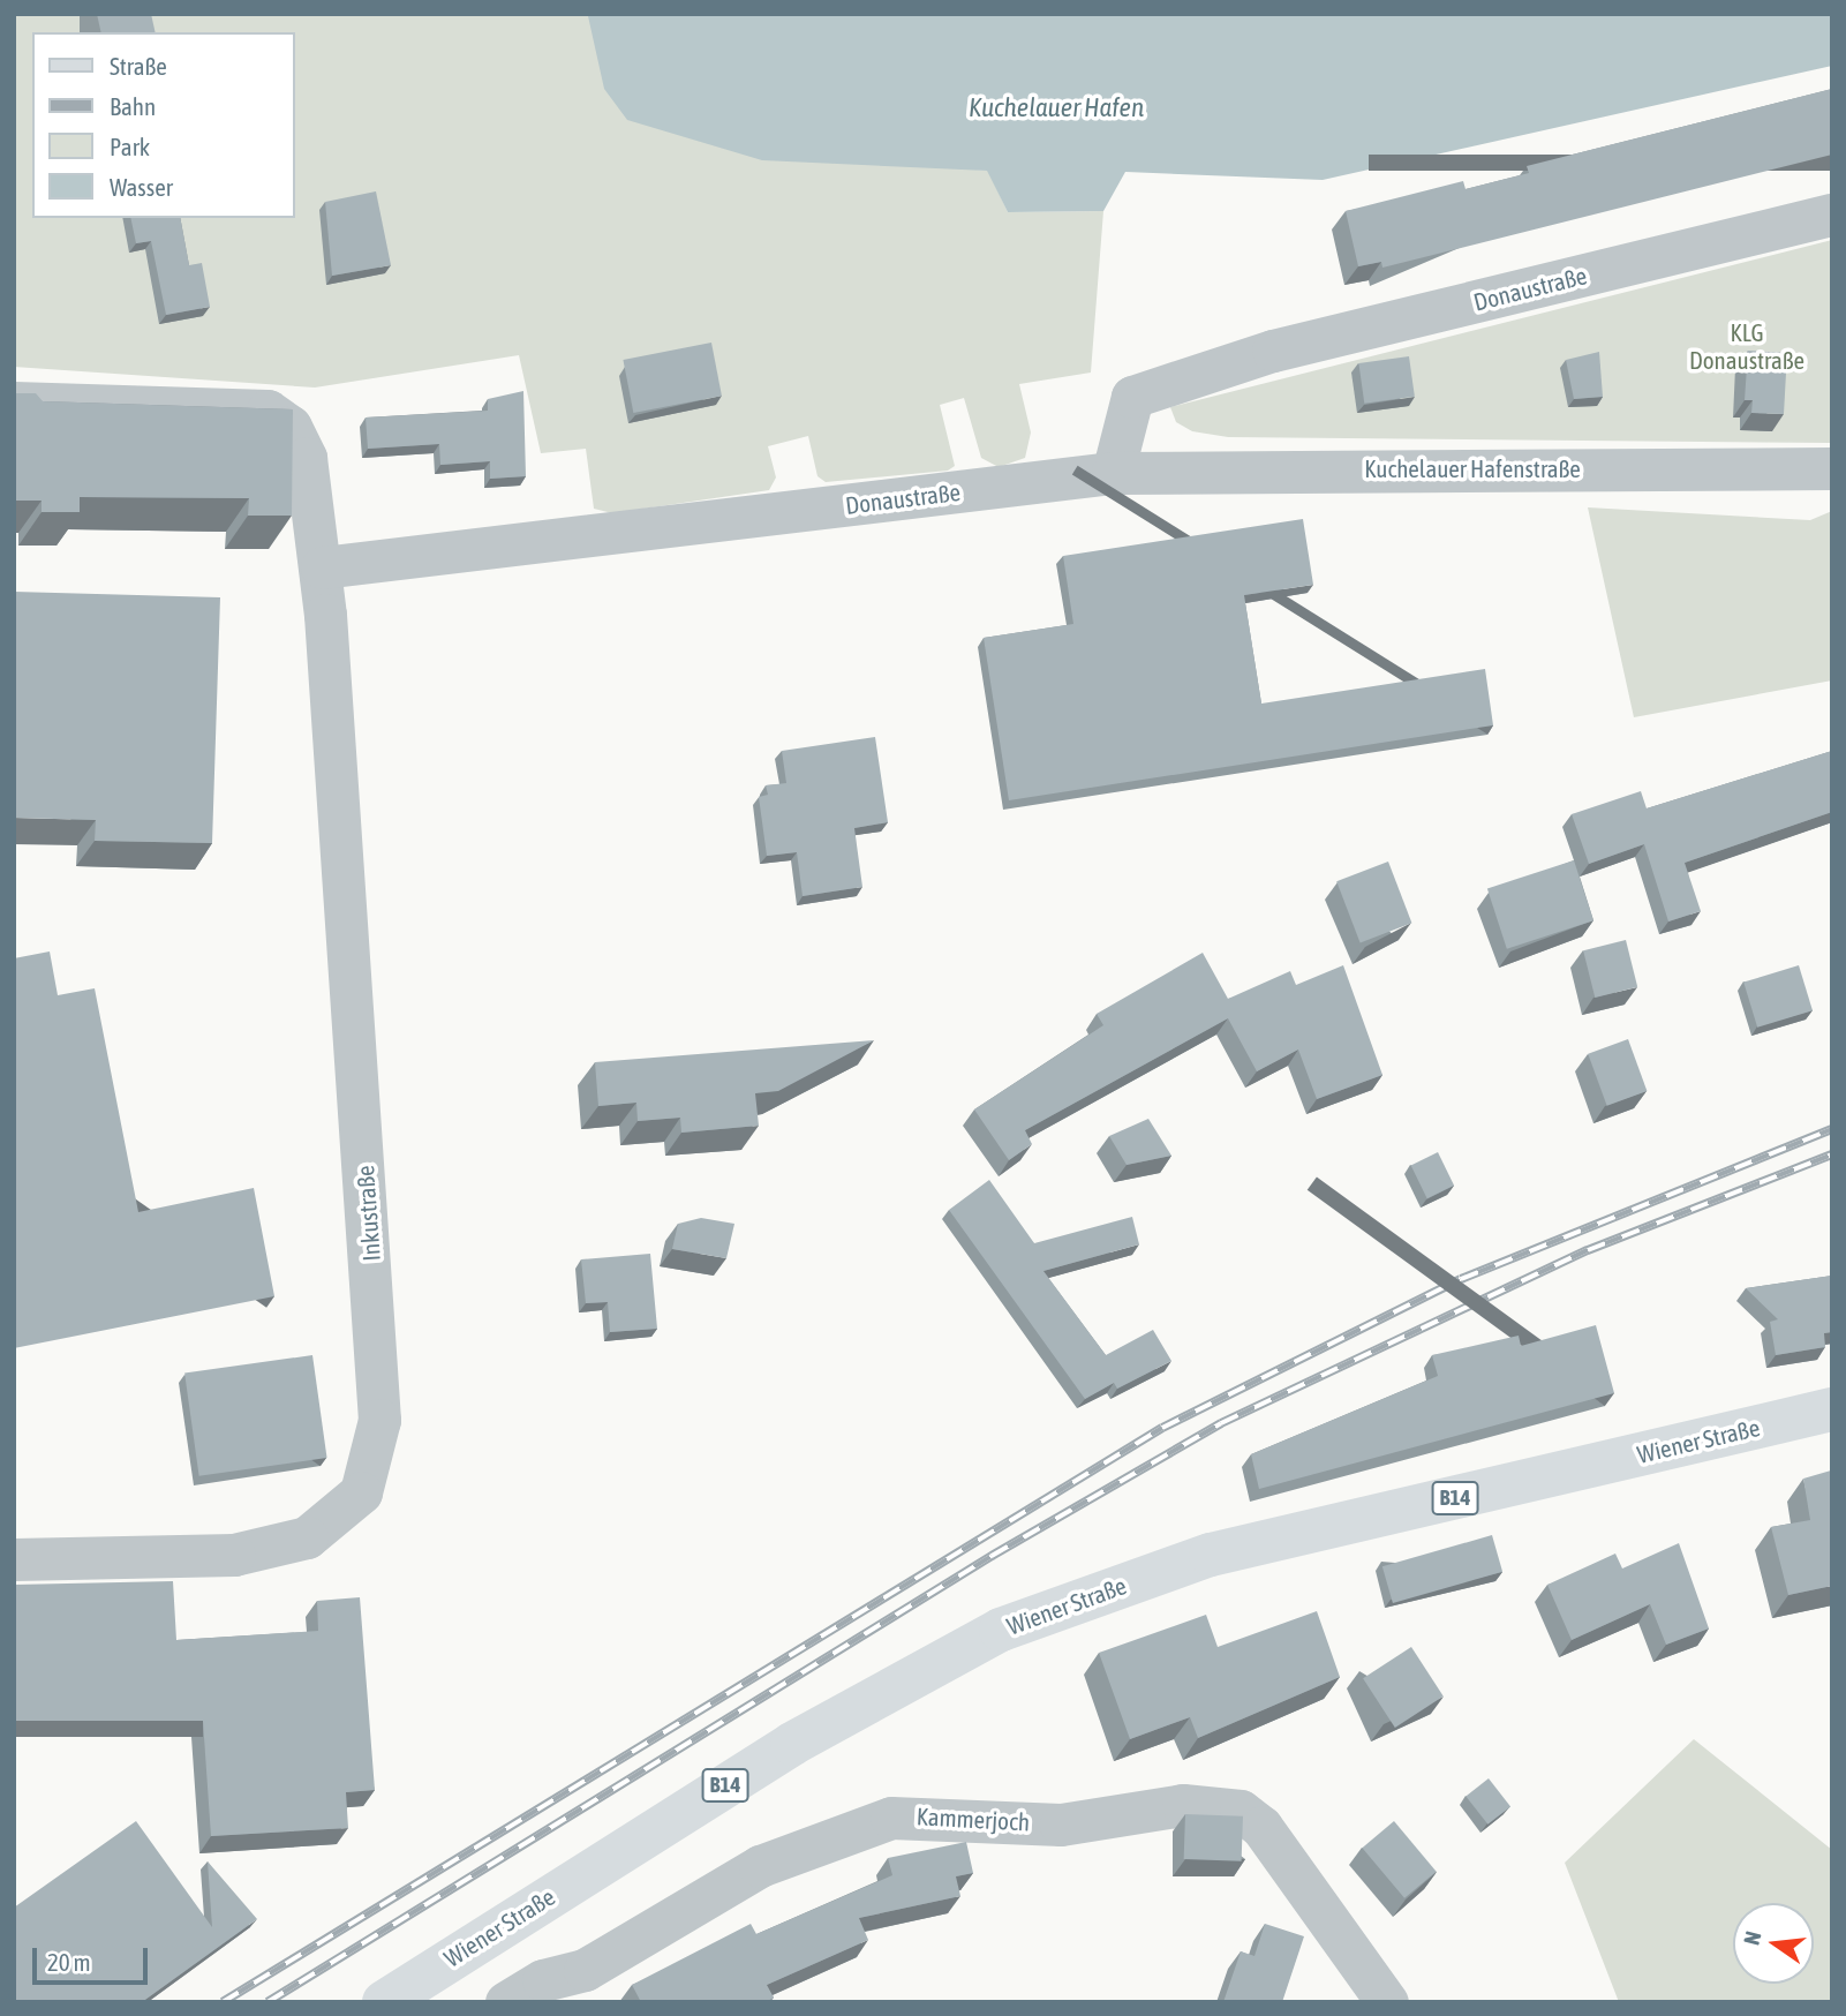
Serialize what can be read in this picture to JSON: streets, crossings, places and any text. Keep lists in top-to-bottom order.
{
  "streets": {
    "main road": ["Wiener Straße", "B14"],
    "street": [
      "Donaustraße",
      "Kuchelauer Hafenstraße",
      "Inkustraße",
      "Kammerjoch"
    ]
  },
  "crossings": [
    ["Donaustraße", "Kuchelauer Hafenstraße"],
    ["Donaustraße", "Inkustraße"]
  ],
  "water": ["Kuchelauer Hafen"],
  "parks": ["KLG Donaustraße"],
  "legend": [
    "Straße",
    "Bahn",
    "Park",
    "Wasser"
  ],
  "scale_bar": "20 m",
  "north": "left"
}
